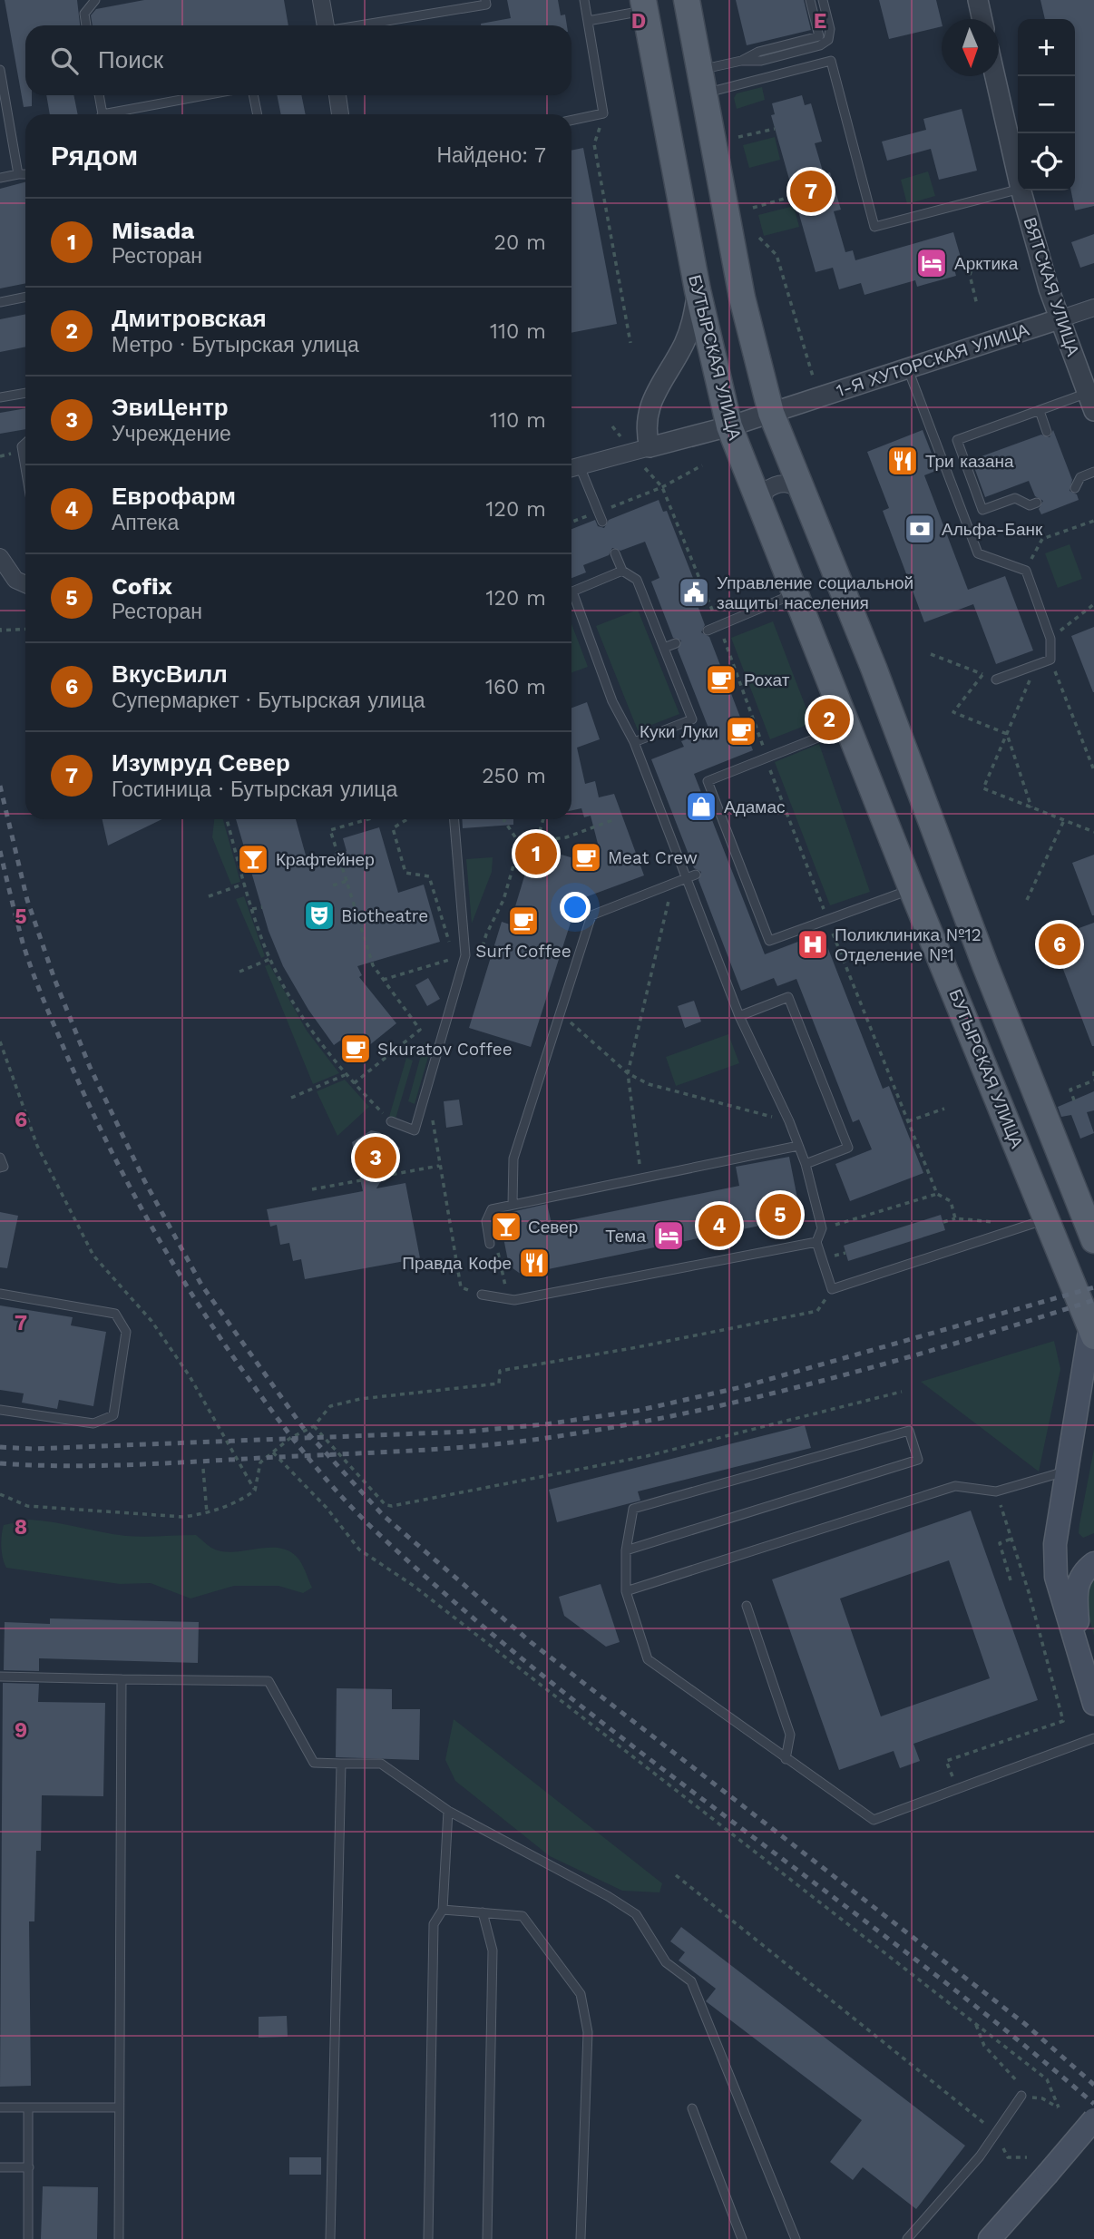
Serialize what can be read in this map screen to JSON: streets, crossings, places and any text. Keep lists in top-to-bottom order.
{
  "streets": {
    "main road": ["БУТЫРСКАЯ УЛИЦА"],
    "street": ["ВЯТСКАЯ УЛИЦА", "1-Я ХУТОРСКАЯ УЛИЦА"]
  },
  "crossings": [
    ["ВЯТСКАЯ УЛИЦА", "1-Я ХУТОРСКАЯ УЛИЦА"],
    ["БУТЫРСКАЯ УЛИЦА", "1-Я ХУТОРСКАЯ УЛИЦА"]
  ],
  "places": {
    "hotel": ["Арктика", "Тема"],
    "restaurant": ["Три казана", "Правда Кофе"],
    "bank": ["Альфа-Банк"],
    "public building": ["Управление социальной защиты населения"],
    "cafe": [
      "Рохат",
      "Куки Луки",
      "Meat Crew",
      "Surf Coffee",
      "Skuratov Coffee"
    ],
    "shop": ["Адамас"],
    "bar": ["Крафтейнер", "Север"],
    "theatre": ["Biotheatre"],
    "hospital": ["Поликлиника №12 Отделение №1"]
  },
  "north": "bottom",
  "page": {
    "map_buttons": ["+", "−"],
    "search": "Поиск",
    "heading": ["Рядом", "Найдено: 7"],
    "pins": [
      "7",
      "2",
      "1",
      "6",
      "3",
      "5",
      "4"
    ],
    "list": [
      {
        "mark": "1",
        "name": "Misada",
        "note": "Ресторан",
        "value": "20 m"
      },
      {
        "mark": "2",
        "name": "Дмитровская",
        "note": "Метро · Бутырская улица",
        "value": "110 m"
      },
      {
        "mark": "3",
        "name": "ЭвиЦентр",
        "note": "Учреждение",
        "value": "110 m"
      },
      {
        "mark": "4",
        "name": "Еврофарм",
        "note": "Аптека",
        "value": "120 m"
      },
      {
        "mark": "5",
        "name": "Cofix",
        "note": "Ресторан",
        "value": "120 m"
      },
      {
        "mark": "6",
        "name": "ВкусВилл",
        "note": "Супермаркет · Бутырская улица",
        "value": "160 m"
      },
      {
        "mark": "7",
        "name": "Изумруд Север",
        "note": "Гостиница · Бутырская улица",
        "value": "250 m"
      }
    ]
  },
  "grid": {
    "columns": ["D", "E"],
    "rows": [
      "5",
      "6",
      "7",
      "8",
      "9"
    ]
  }
}
